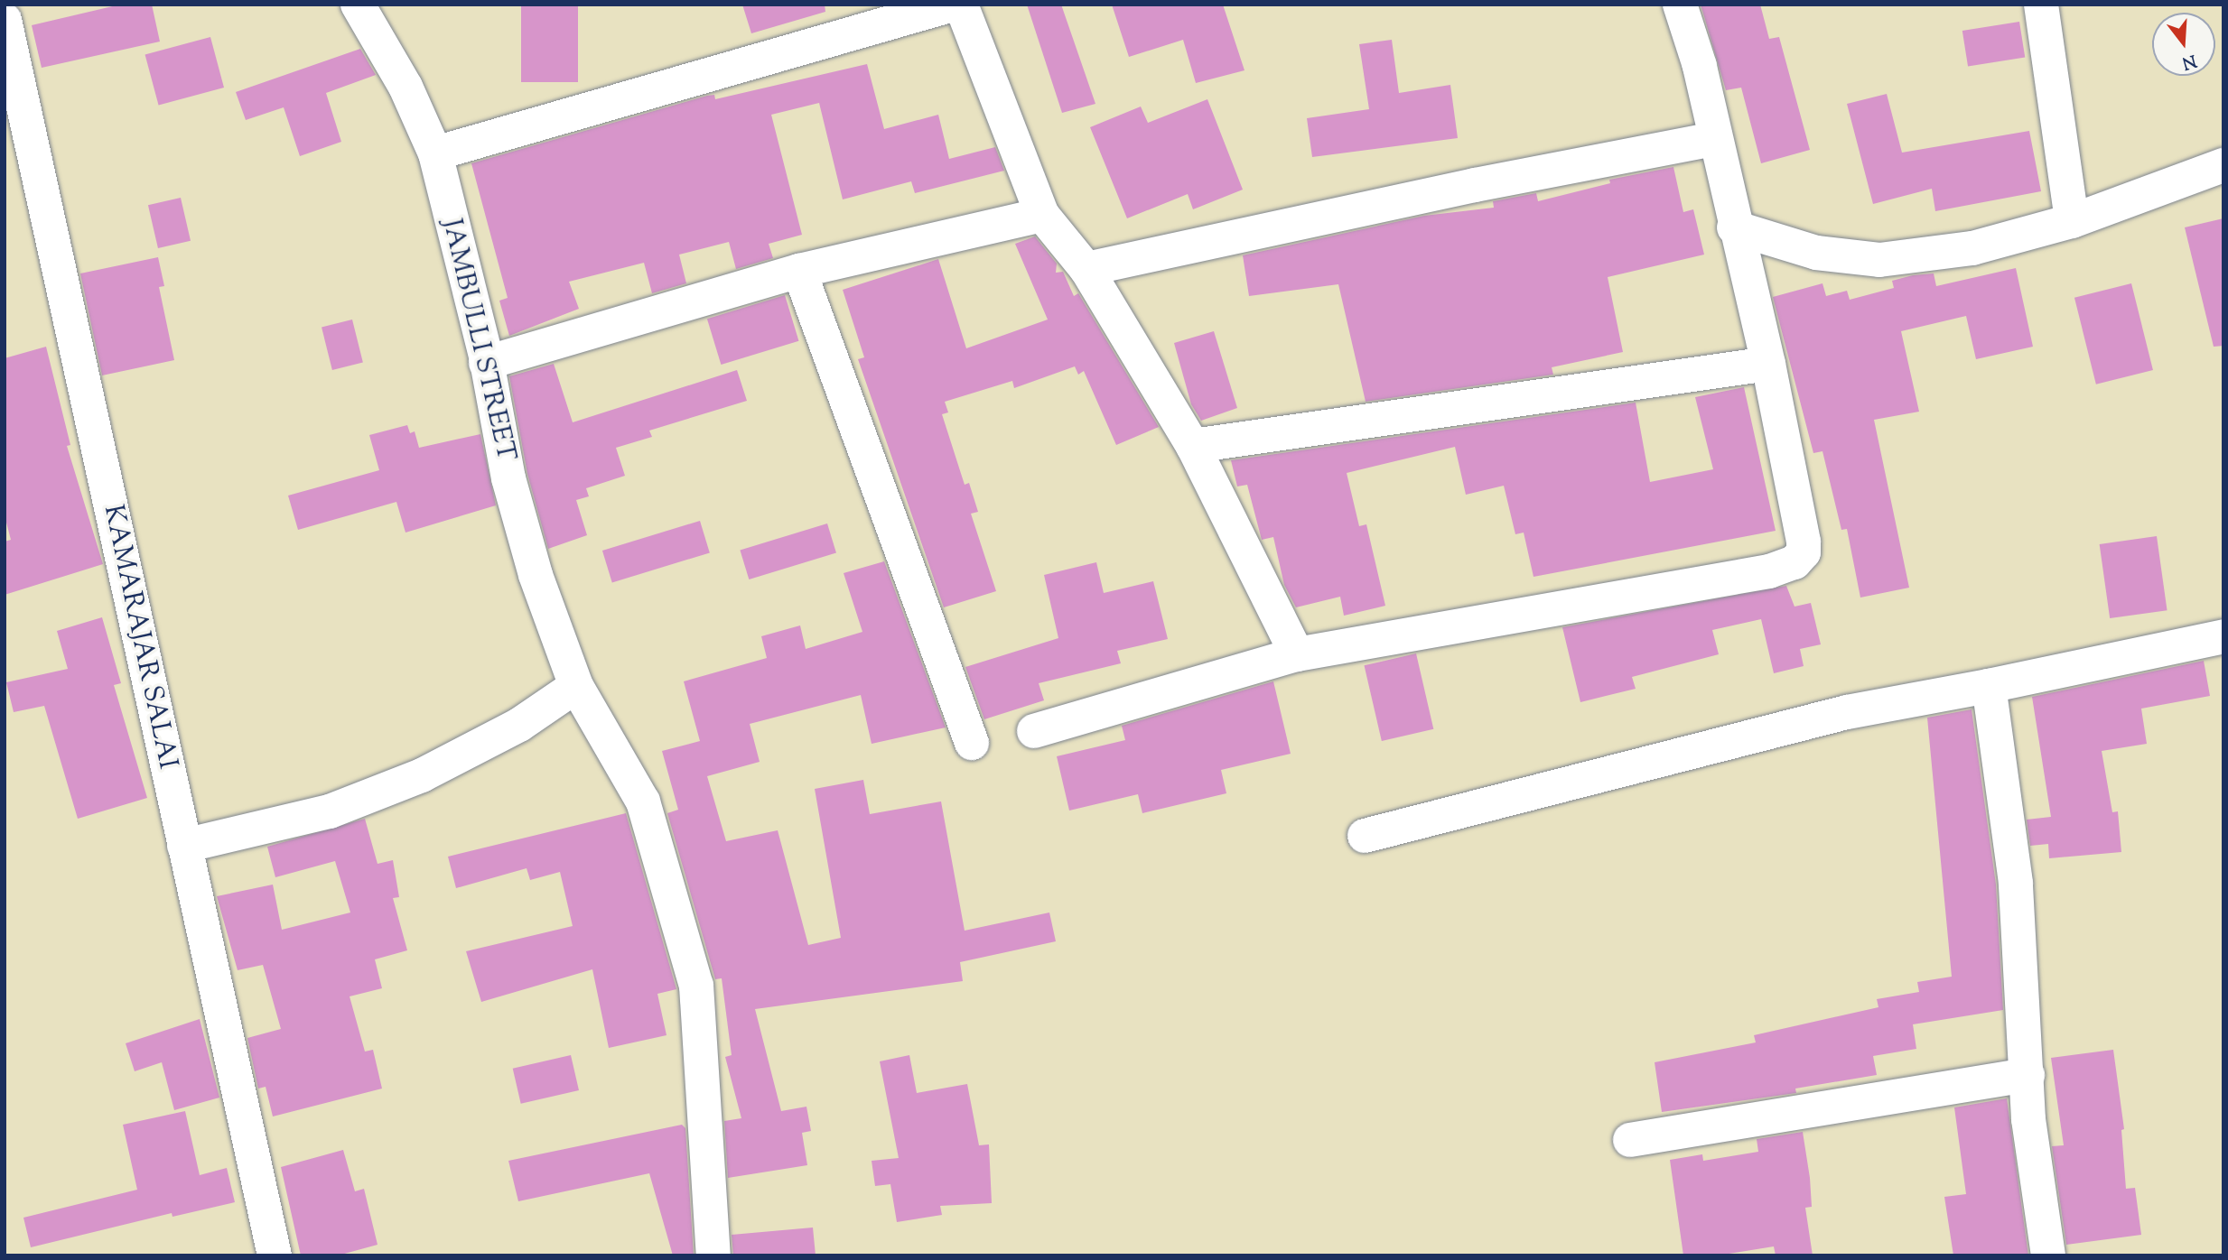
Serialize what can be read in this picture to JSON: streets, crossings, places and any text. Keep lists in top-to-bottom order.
{
  "streets": {
    "street": ["JAMBULLI STREET", "KAMARAJAR SALAI"]
  },
  "north": "bottom"
}
